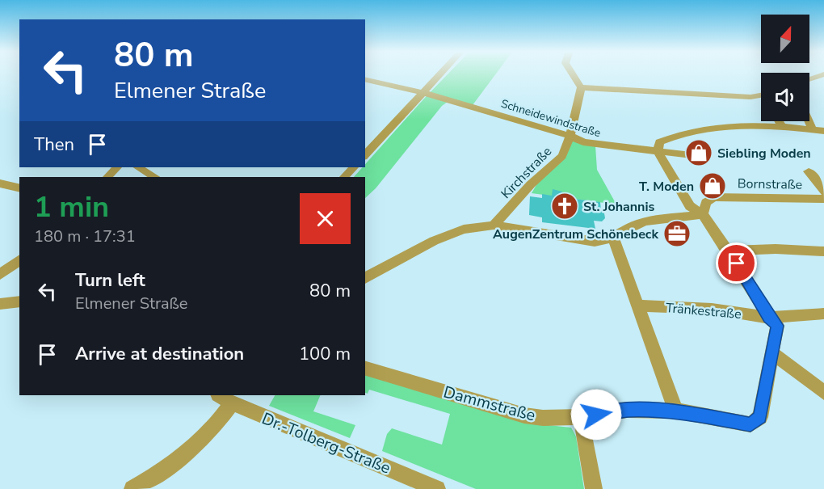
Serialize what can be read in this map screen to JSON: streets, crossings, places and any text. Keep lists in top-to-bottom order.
{
  "streets": {
    "street": [
      "Schneidewindstraße",
      "Kirchstraße",
      "Bornstraße",
      "Tränkestraße",
      "Dammstraße",
      "Dr.-Tolberg-Straße"
    ]
  },
  "crossings": [
    ["Schneidewindstraße", "Kirchstraße"]
  ],
  "places": {
    "shop": ["Siebling Moden", "T. Moden"],
    "church": ["St. Johannis"],
    "office": ["AugenZentrum Schönebeck"]
  },
  "north": "top",
  "page": {
    "turn": ["80 m", "Elmener Straße"],
    "then": "Then",
    "heading": ["1 min", "180 m · 17:31"],
    "list": [
      {
        "name": "Turn left",
        "note": "Elmener Straße",
        "value": "80 m"
      },
      {
        "name": "Arrive at destination",
        "value": "100 m"
      }
    ]
  }
}
